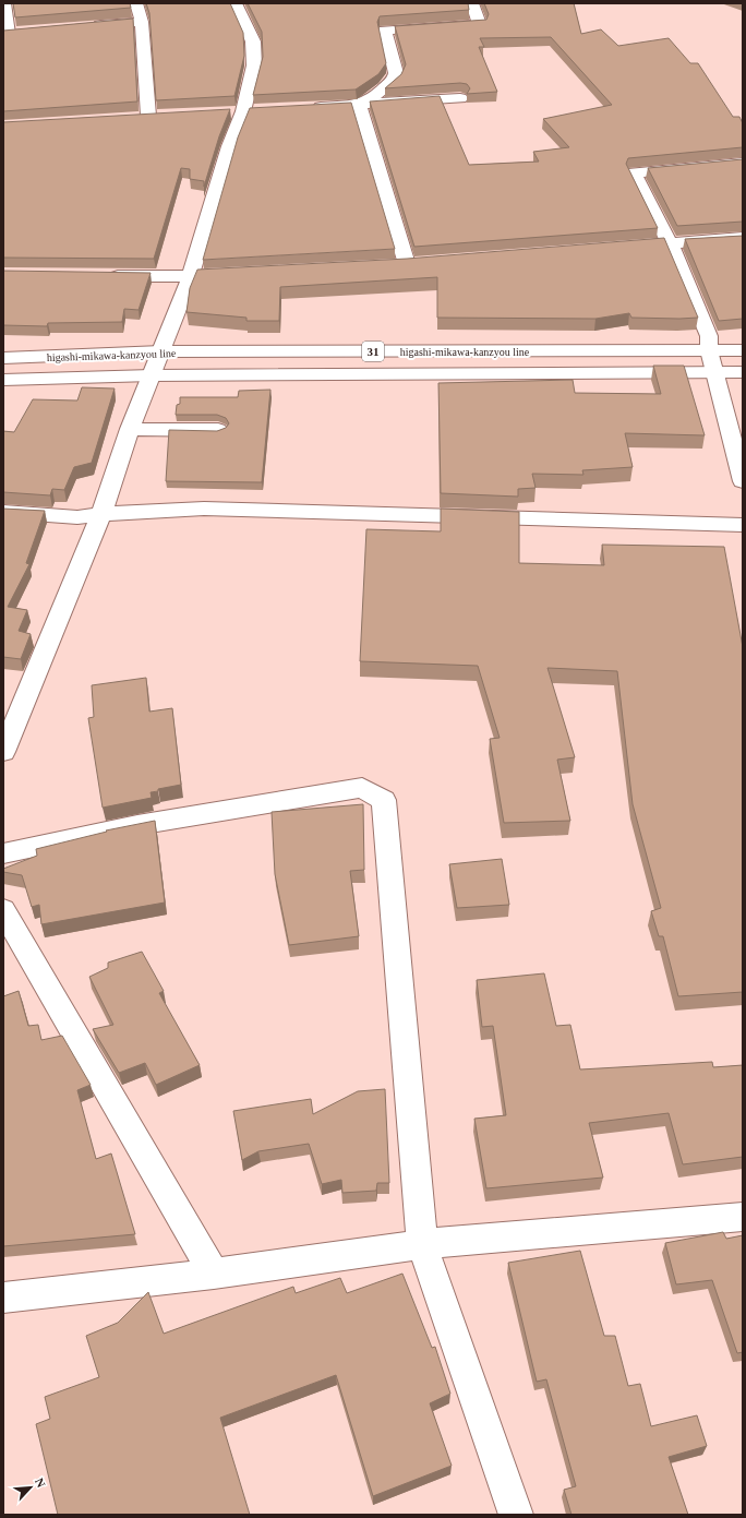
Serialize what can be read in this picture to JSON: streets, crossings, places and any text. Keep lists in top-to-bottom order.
{
  "streets": {
    "street": ["31", "higashi-mikawa-kanzyou line"]
  },
  "north": "top right"
}
